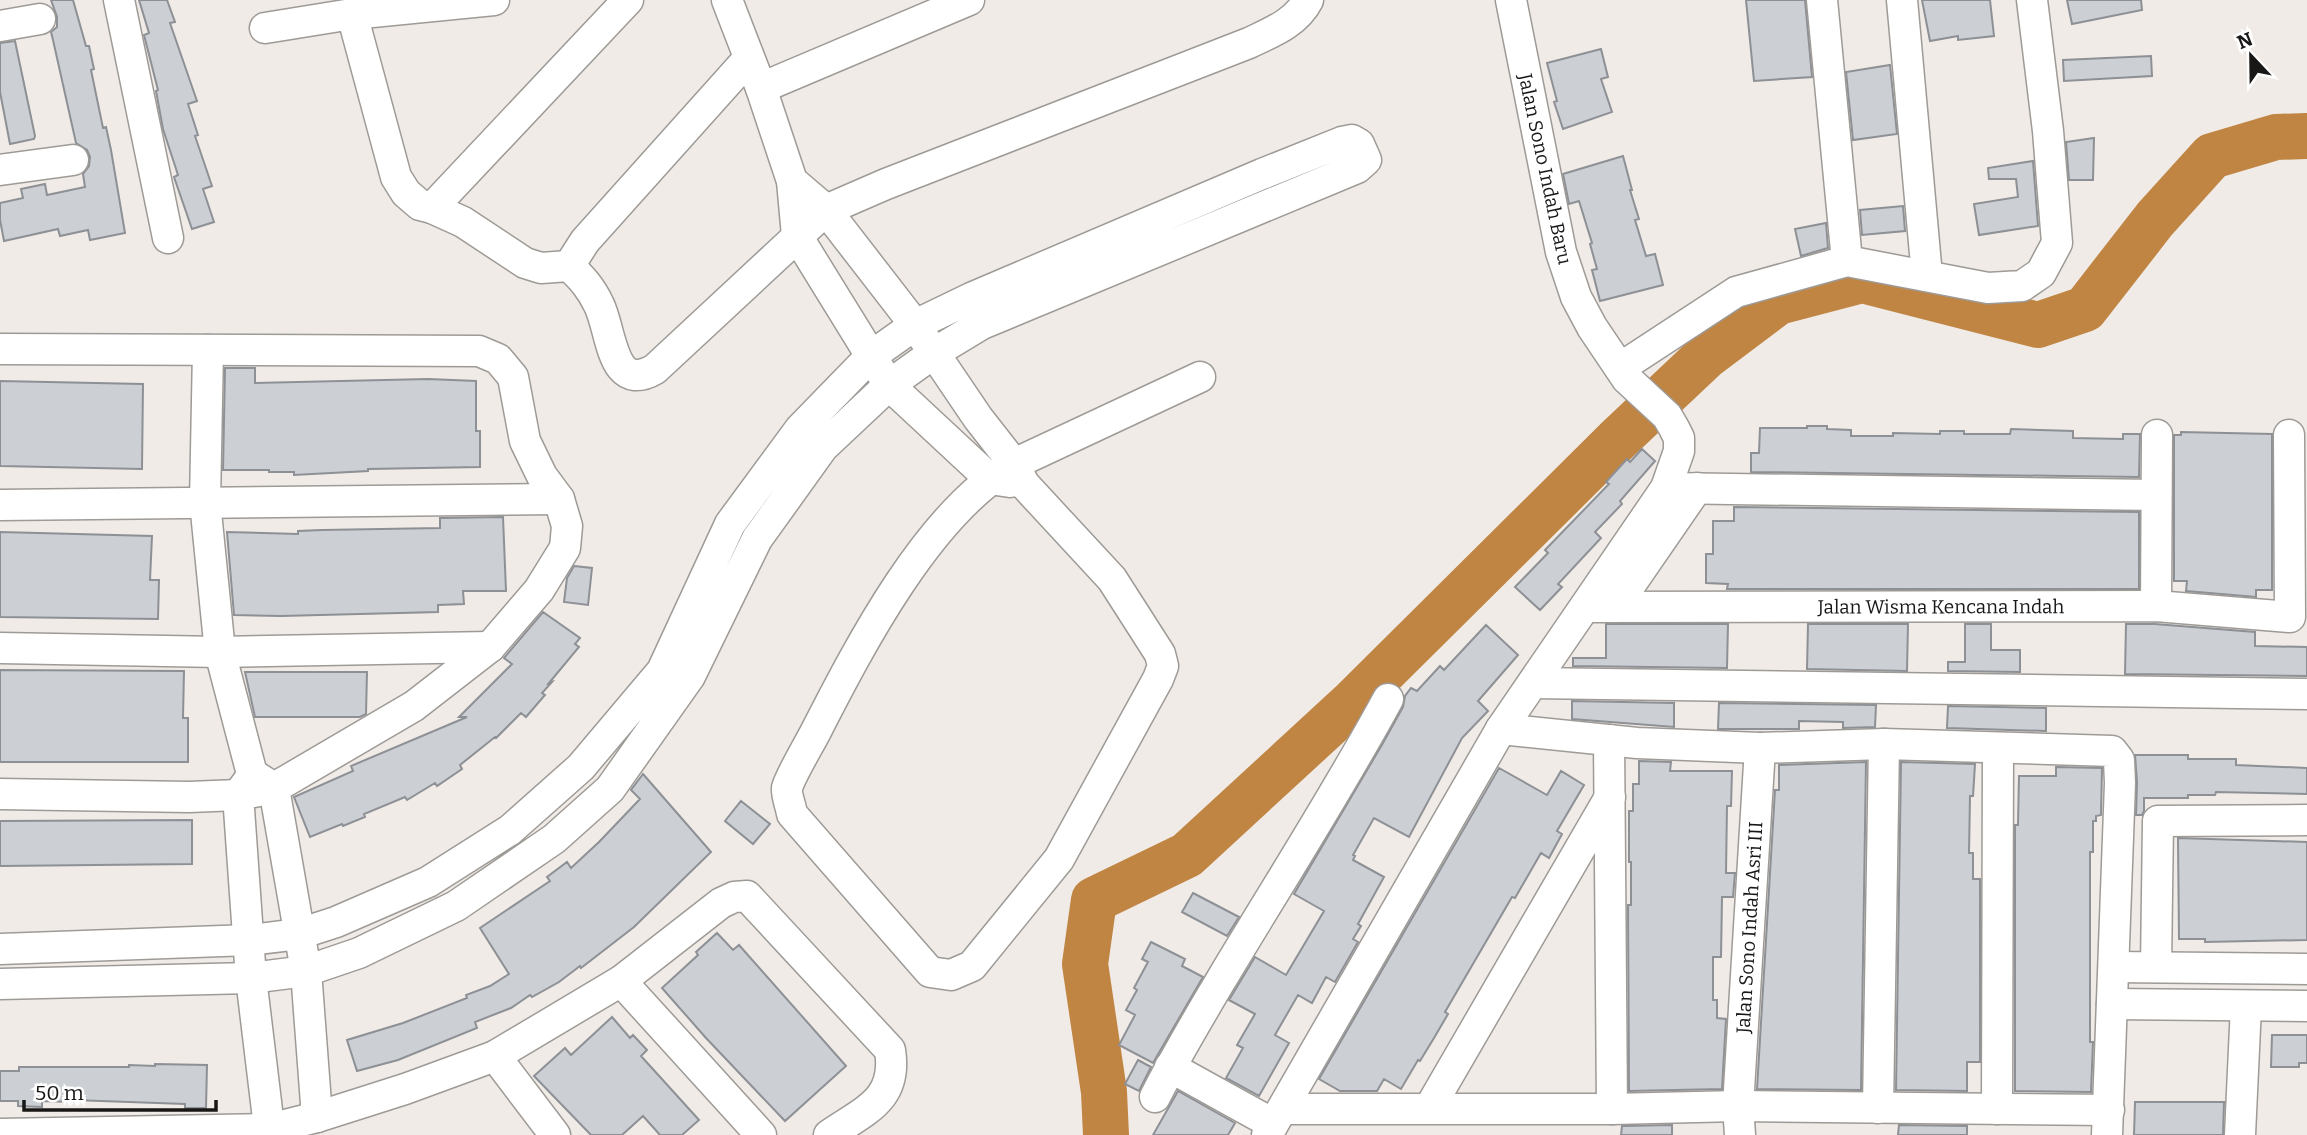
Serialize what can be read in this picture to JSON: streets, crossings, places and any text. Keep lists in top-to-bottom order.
{
  "streets": {
    "street": ["Jalan Sono Indah Baru", "Jalan Wisma Kencana Indah", "Jalan Sono Indah Asri III"]
  },
  "scale_bar": "50 m",
  "north": "top"
}
